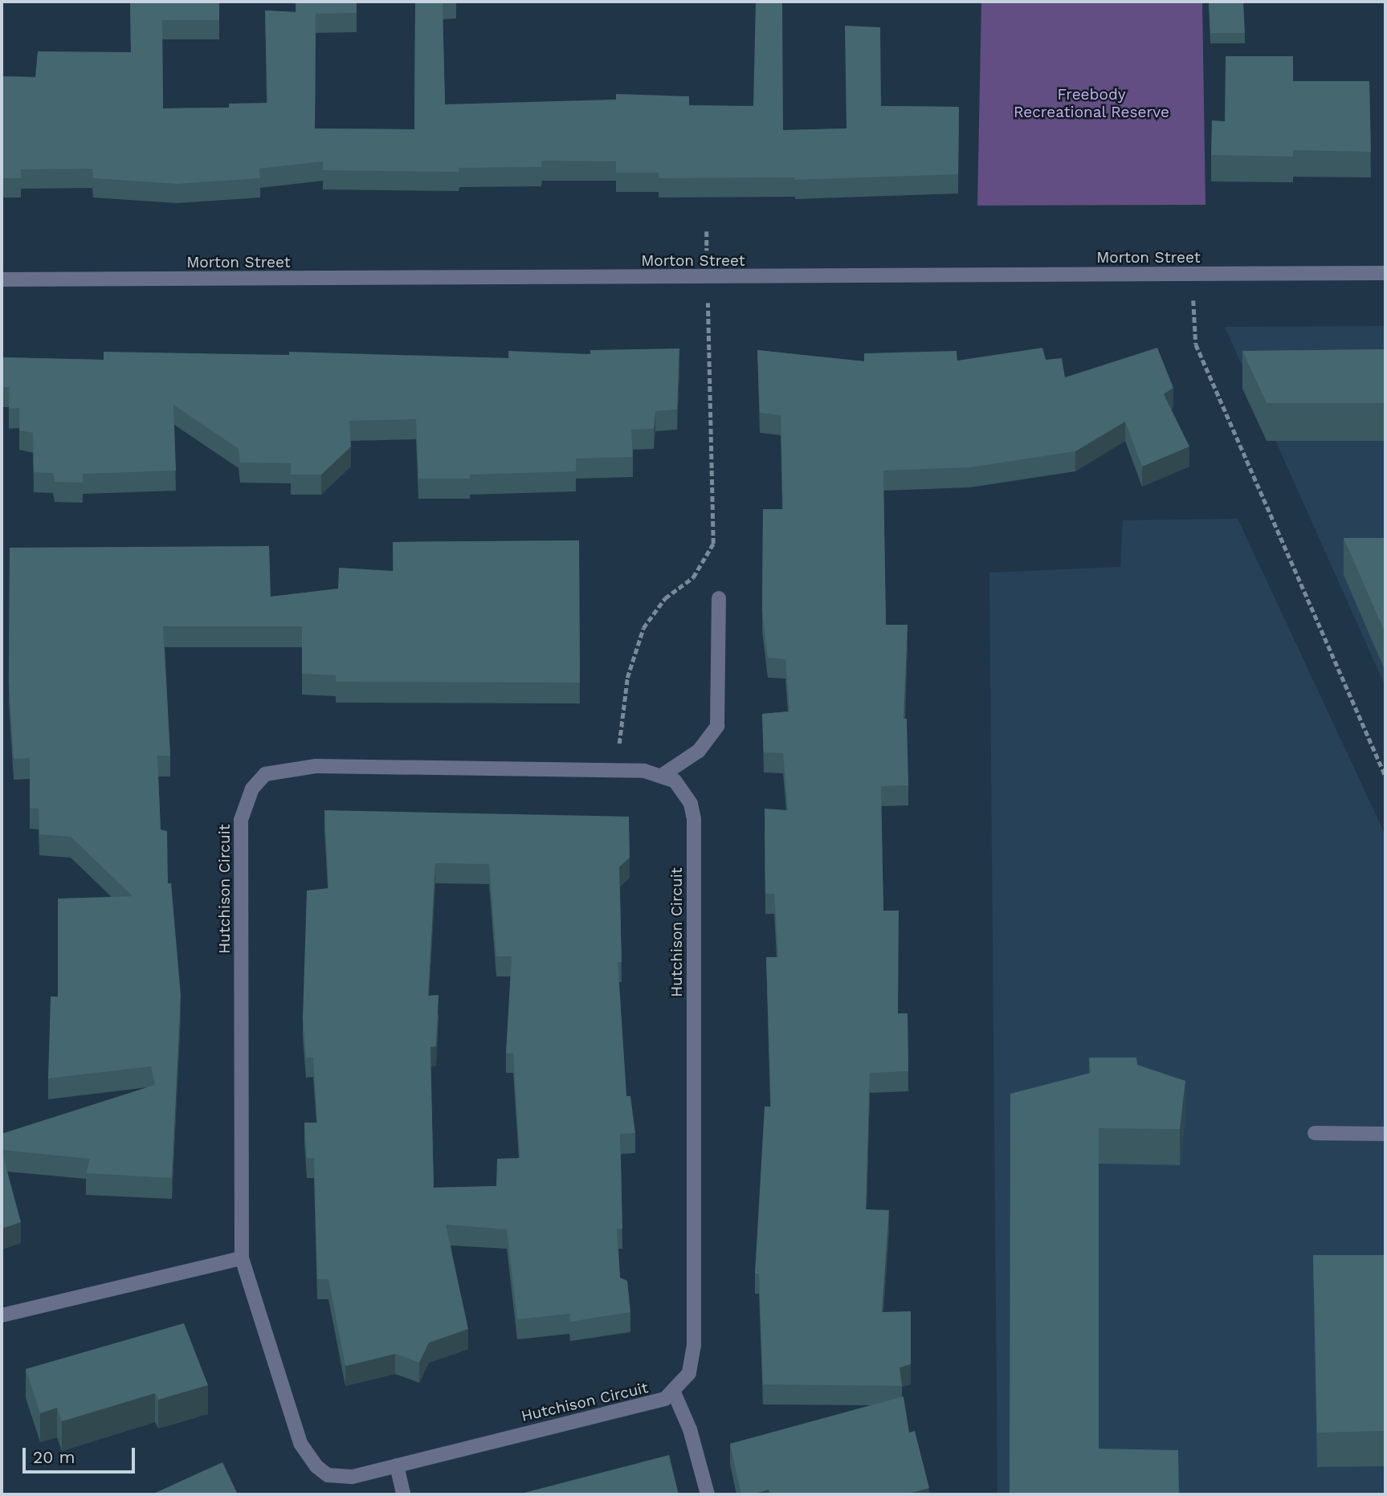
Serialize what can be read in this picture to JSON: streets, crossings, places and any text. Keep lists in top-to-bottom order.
{
  "streets": {
    "street": ["Morton Street", "Hutchison Circuit"]
  },
  "parks": ["Freebody Recreational Reserve"],
  "scale_bar": "20 m"
}
